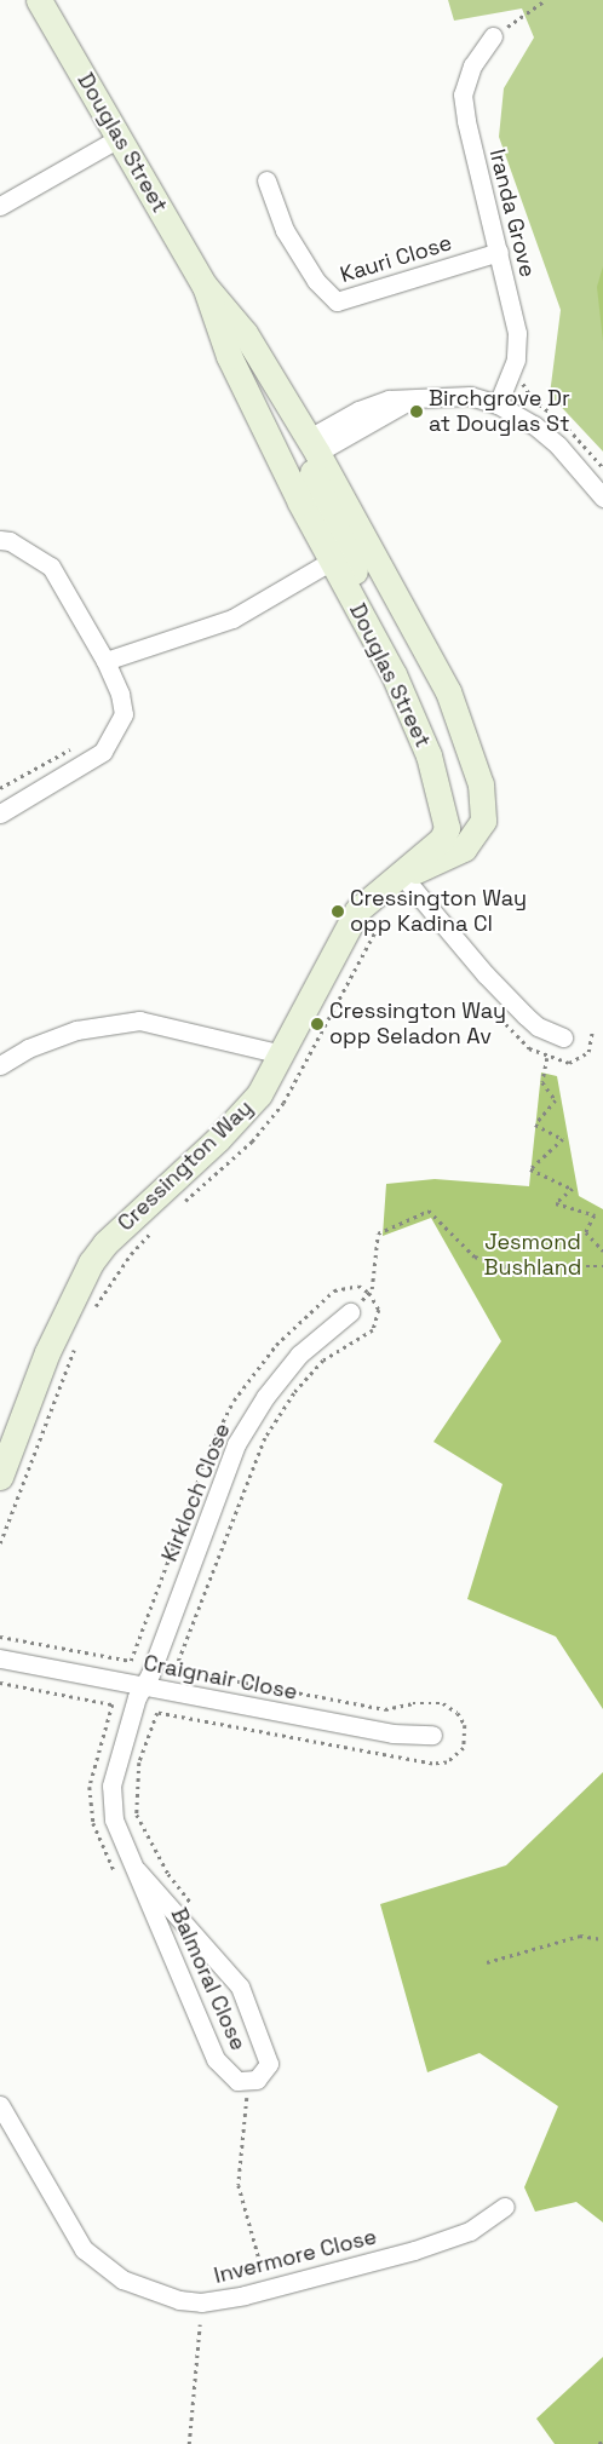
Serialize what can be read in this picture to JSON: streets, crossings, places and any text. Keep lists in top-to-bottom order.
{
  "streets": {
    "street": [
      "Douglas Street",
      "Iranda Grove",
      "Kauri Close",
      "Cressington Way",
      "Kirkloch Close",
      "Craignair Close",
      "Balmoral Close",
      "Invermore Close"
    ]
  },
  "crossings": [
    ["Douglas Street", "Cressington Way"],
    ["Iranda Grove", "Kauri Close"],
    ["Kirkloch Close", "Craignair Close"],
    ["Kirkloch Close", "Balmoral Close"],
    ["Craignair Close", "Balmoral Close"]
  ],
  "parks": ["Jesmond Bushland"],
  "places": ["Birchgrove Dr at Douglas St", "Cressington Way opp Kadina Cl", "Cressington Way opp Seladon Av"]
}
